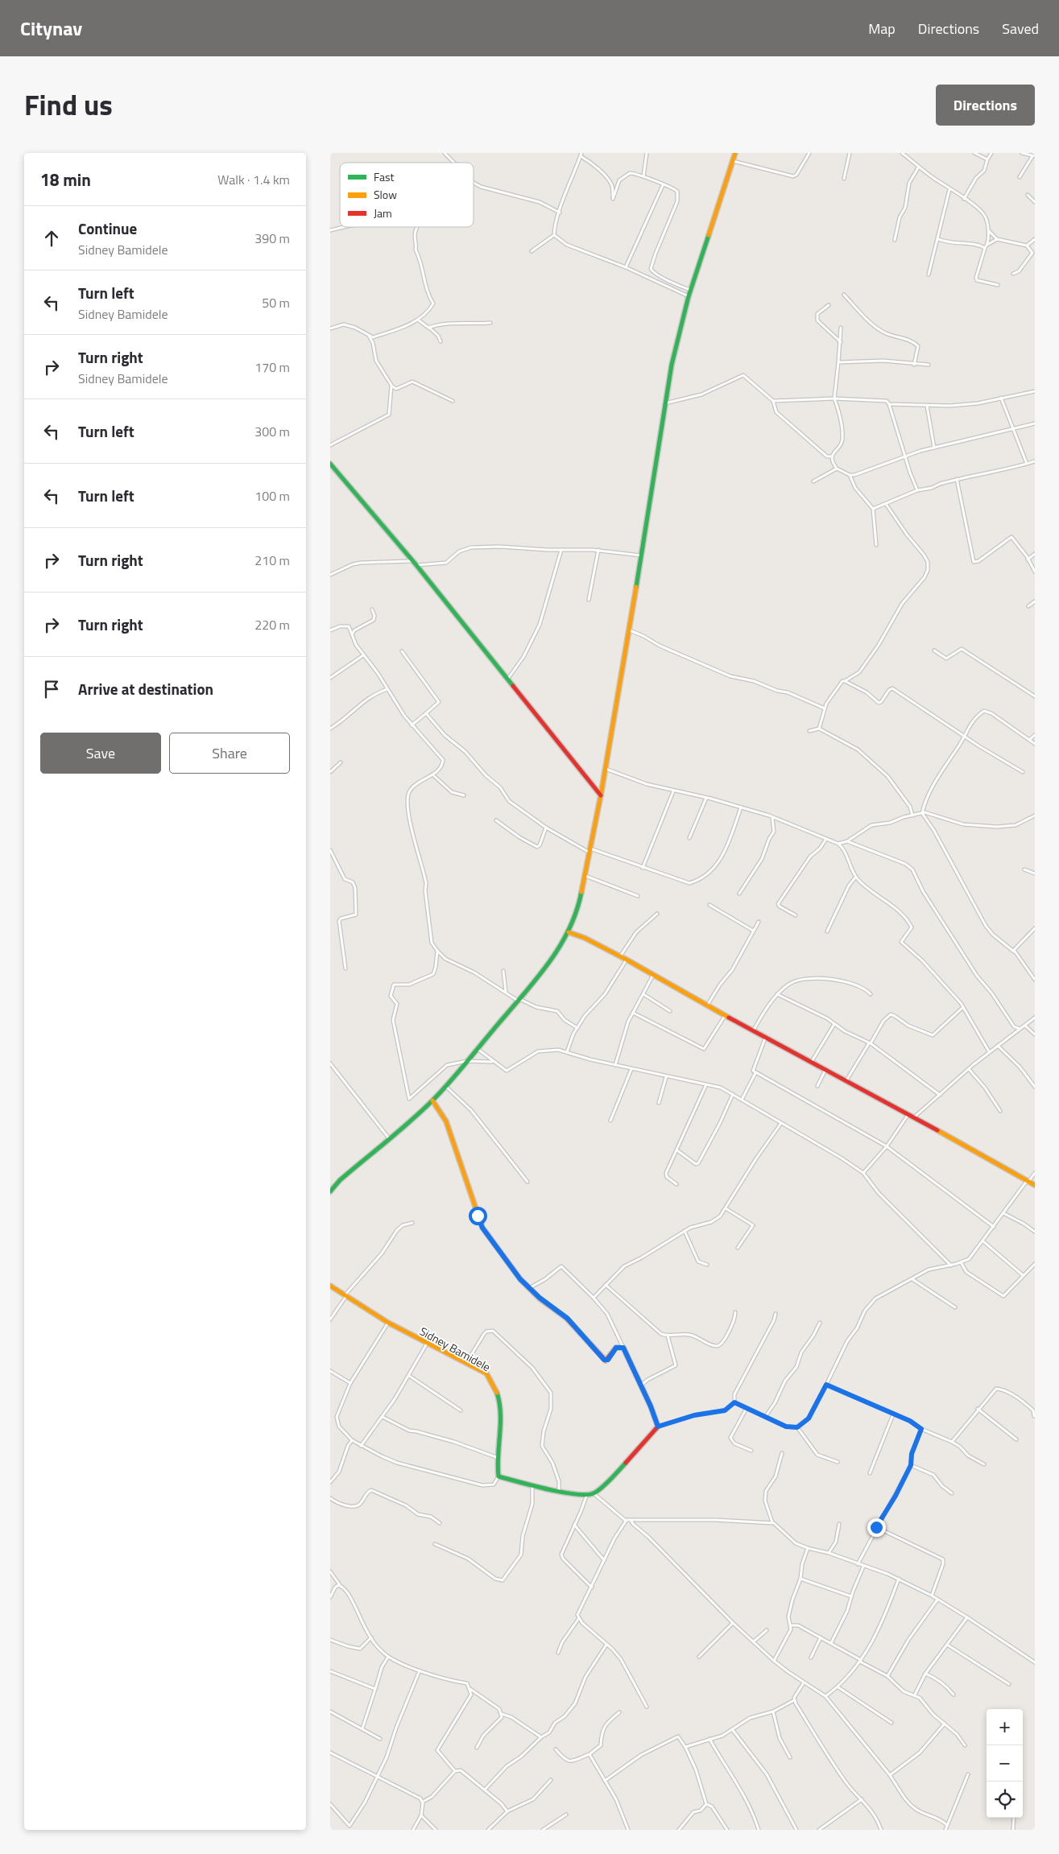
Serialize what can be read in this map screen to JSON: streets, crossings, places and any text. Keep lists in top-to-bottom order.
{
  "streets": {
    "main road": ["Sidney Bamidele"]
  },
  "legend": ["Fast", "Slow", "Jam"],
  "page": {
    "header": "Citynav",
    "nav": ["Map", "Directions", "Saved"],
    "title": "Find us",
    "buttons": [
      "Directions",
      ["Save", "Share"]
    ],
    "heading": ["18 min", "Walk · 1.4 km"],
    "list": [
      ["Continue", "Sidney Bamidele", "390 m"],
      ["Turn left", "Sidney Bamidele", "50 m"],
      ["Turn right", "Sidney Bamidele", "170 m"],
      ["Turn left", "300 m"],
      ["Turn left", "100 m"],
      ["Turn right", "210 m"],
      ["Turn right", "220 m"],
      "Arrive at destination"
    ],
    "map_buttons": ["+", "−"]
  }
}
